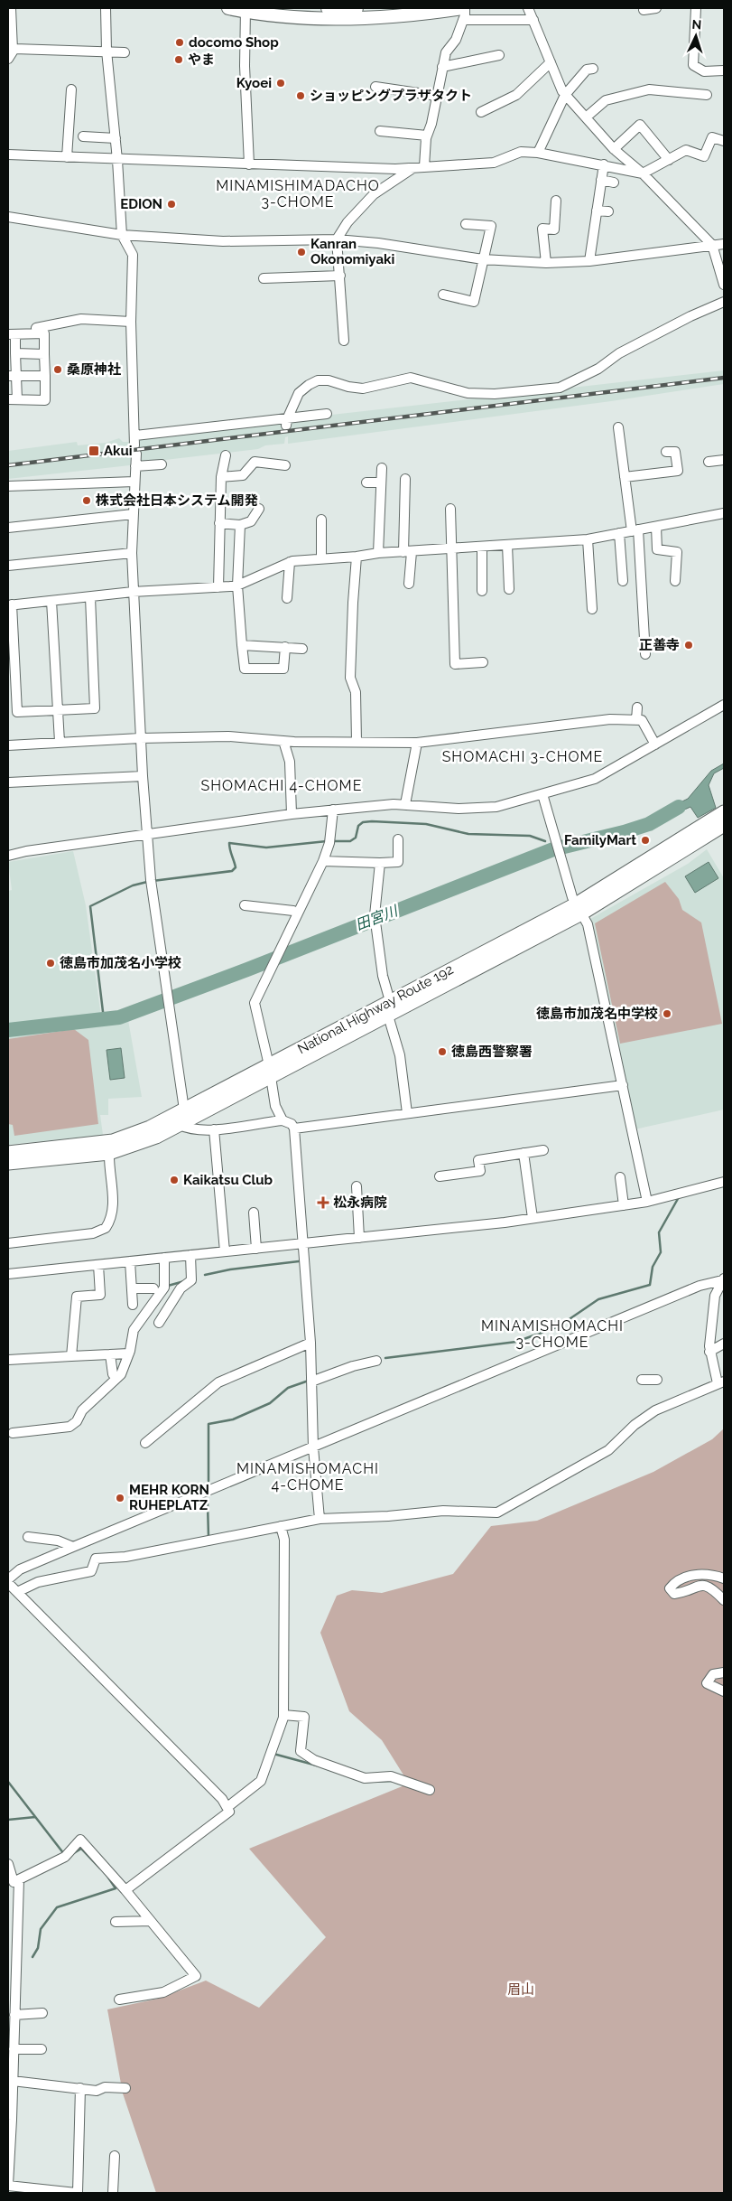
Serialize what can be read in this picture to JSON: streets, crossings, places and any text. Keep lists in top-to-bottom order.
{
  "streets": {
    "highway": ["National Highway Route 192"]
  },
  "districts": [
    "MINAMISHIMADACHO 3-CHOME",
    "SHOMACHI 3-CHOME",
    "SHOMACHI 4-CHOME",
    "MINAMISHOMACHI 3-CHOME",
    "MINAMISHOMACHI 4-CHOME"
  ],
  "water": ["田宮川"],
  "parks": ["眉山"],
  "places": {
    "other": [
      "docomo Shop",
      "やま",
      "Kyoei",
      "ショッピングプラザタクト",
      "EDION",
      "Kanran Okonomiyaki",
      "桑原神社",
      "株式会社日本システム開発",
      "正善寺",
      "FamilyMart",
      "徳島市加茂名小学校",
      "徳島市加茂名中学校",
      "徳島西警察署",
      "Kaikatsu Club",
      "MEHR KORN RUHEPLATZ"
    ],
    "transit": ["Akui"],
    "health": ["松永病院"]
  },
  "north": "top"
}
